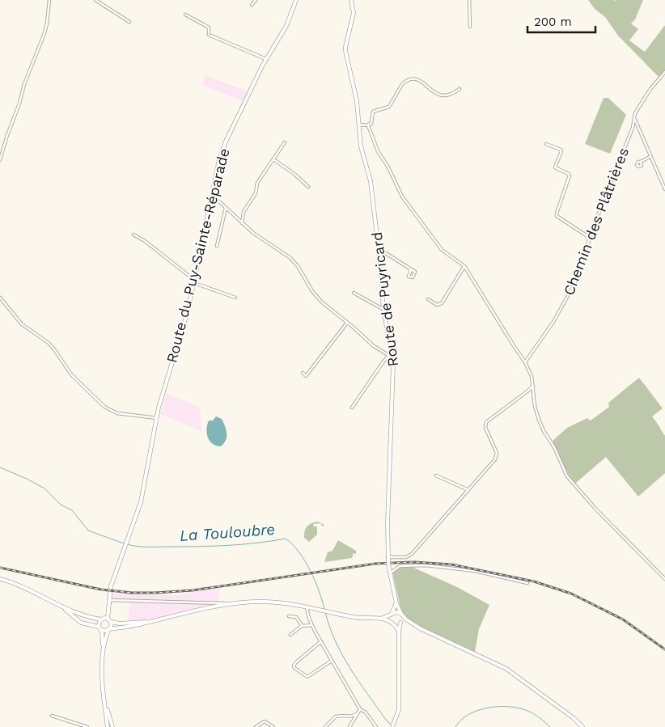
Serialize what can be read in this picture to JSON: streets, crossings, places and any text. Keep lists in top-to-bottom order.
{
  "streets": {
    "main road": ["Route du Puy-Sainte-Réparade", "Route de Puyricard"],
    "street": ["Chemin des Plâtrières"]
  },
  "water": ["La Touloubre"],
  "scale_bar": "200 m"
}
